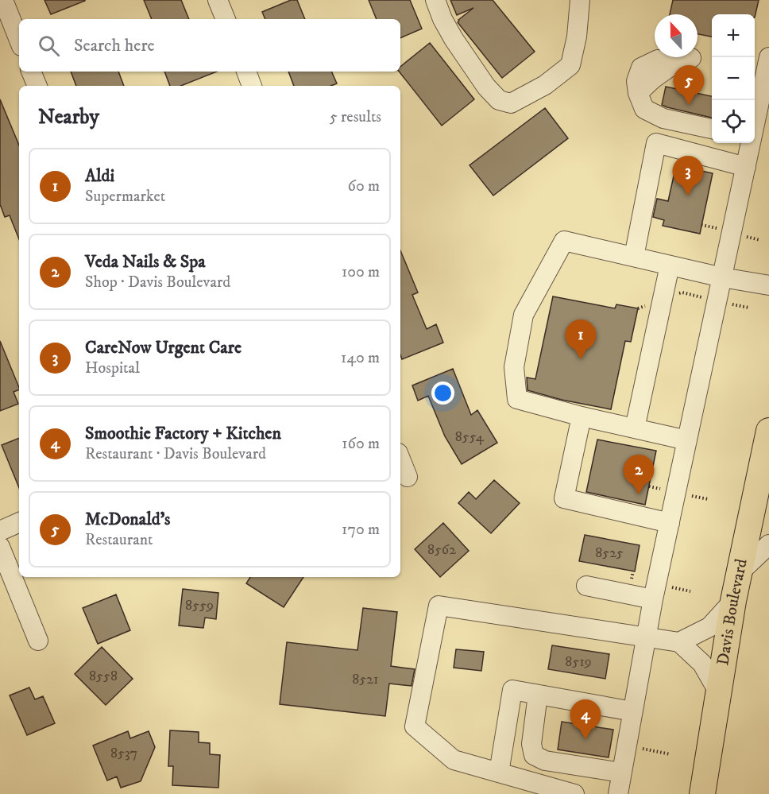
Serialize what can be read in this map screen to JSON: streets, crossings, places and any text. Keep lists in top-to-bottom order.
{
  "streets": {
    "main road": ["Davis Boulevard"]
  },
  "house_numbers": [
    "8554",
    "8562",
    "8525",
    "8559",
    "8519",
    "8558",
    "8521",
    "8537"
  ],
  "north": "top",
  "page": {
    "map_buttons": ["+", "−"],
    "search": "Search here",
    "pins": [
      "5",
      "3",
      "1",
      "2",
      "4"
    ],
    "heading": ["Nearby", "5 results"],
    "list": [
      {
        "mark": "1",
        "name": "Aldi",
        "note": "Supermarket",
        "value": "60 m"
      },
      {
        "mark": "2",
        "name": "Veda Nails & Spa",
        "note": "Shop · Davis Boulevard",
        "value": "100 m"
      },
      {
        "mark": "3",
        "name": "CareNow Urgent Care",
        "note": "Hospital",
        "value": "140 m"
      },
      {
        "mark": "4",
        "name": "Smoothie Factory + Kitchen",
        "note": "Restaurant · Davis Boulevard",
        "value": "160 m"
      },
      {
        "mark": "5",
        "name": "McDonald's",
        "note": "Restaurant",
        "value": "170 m"
      }
    ]
  }
}
